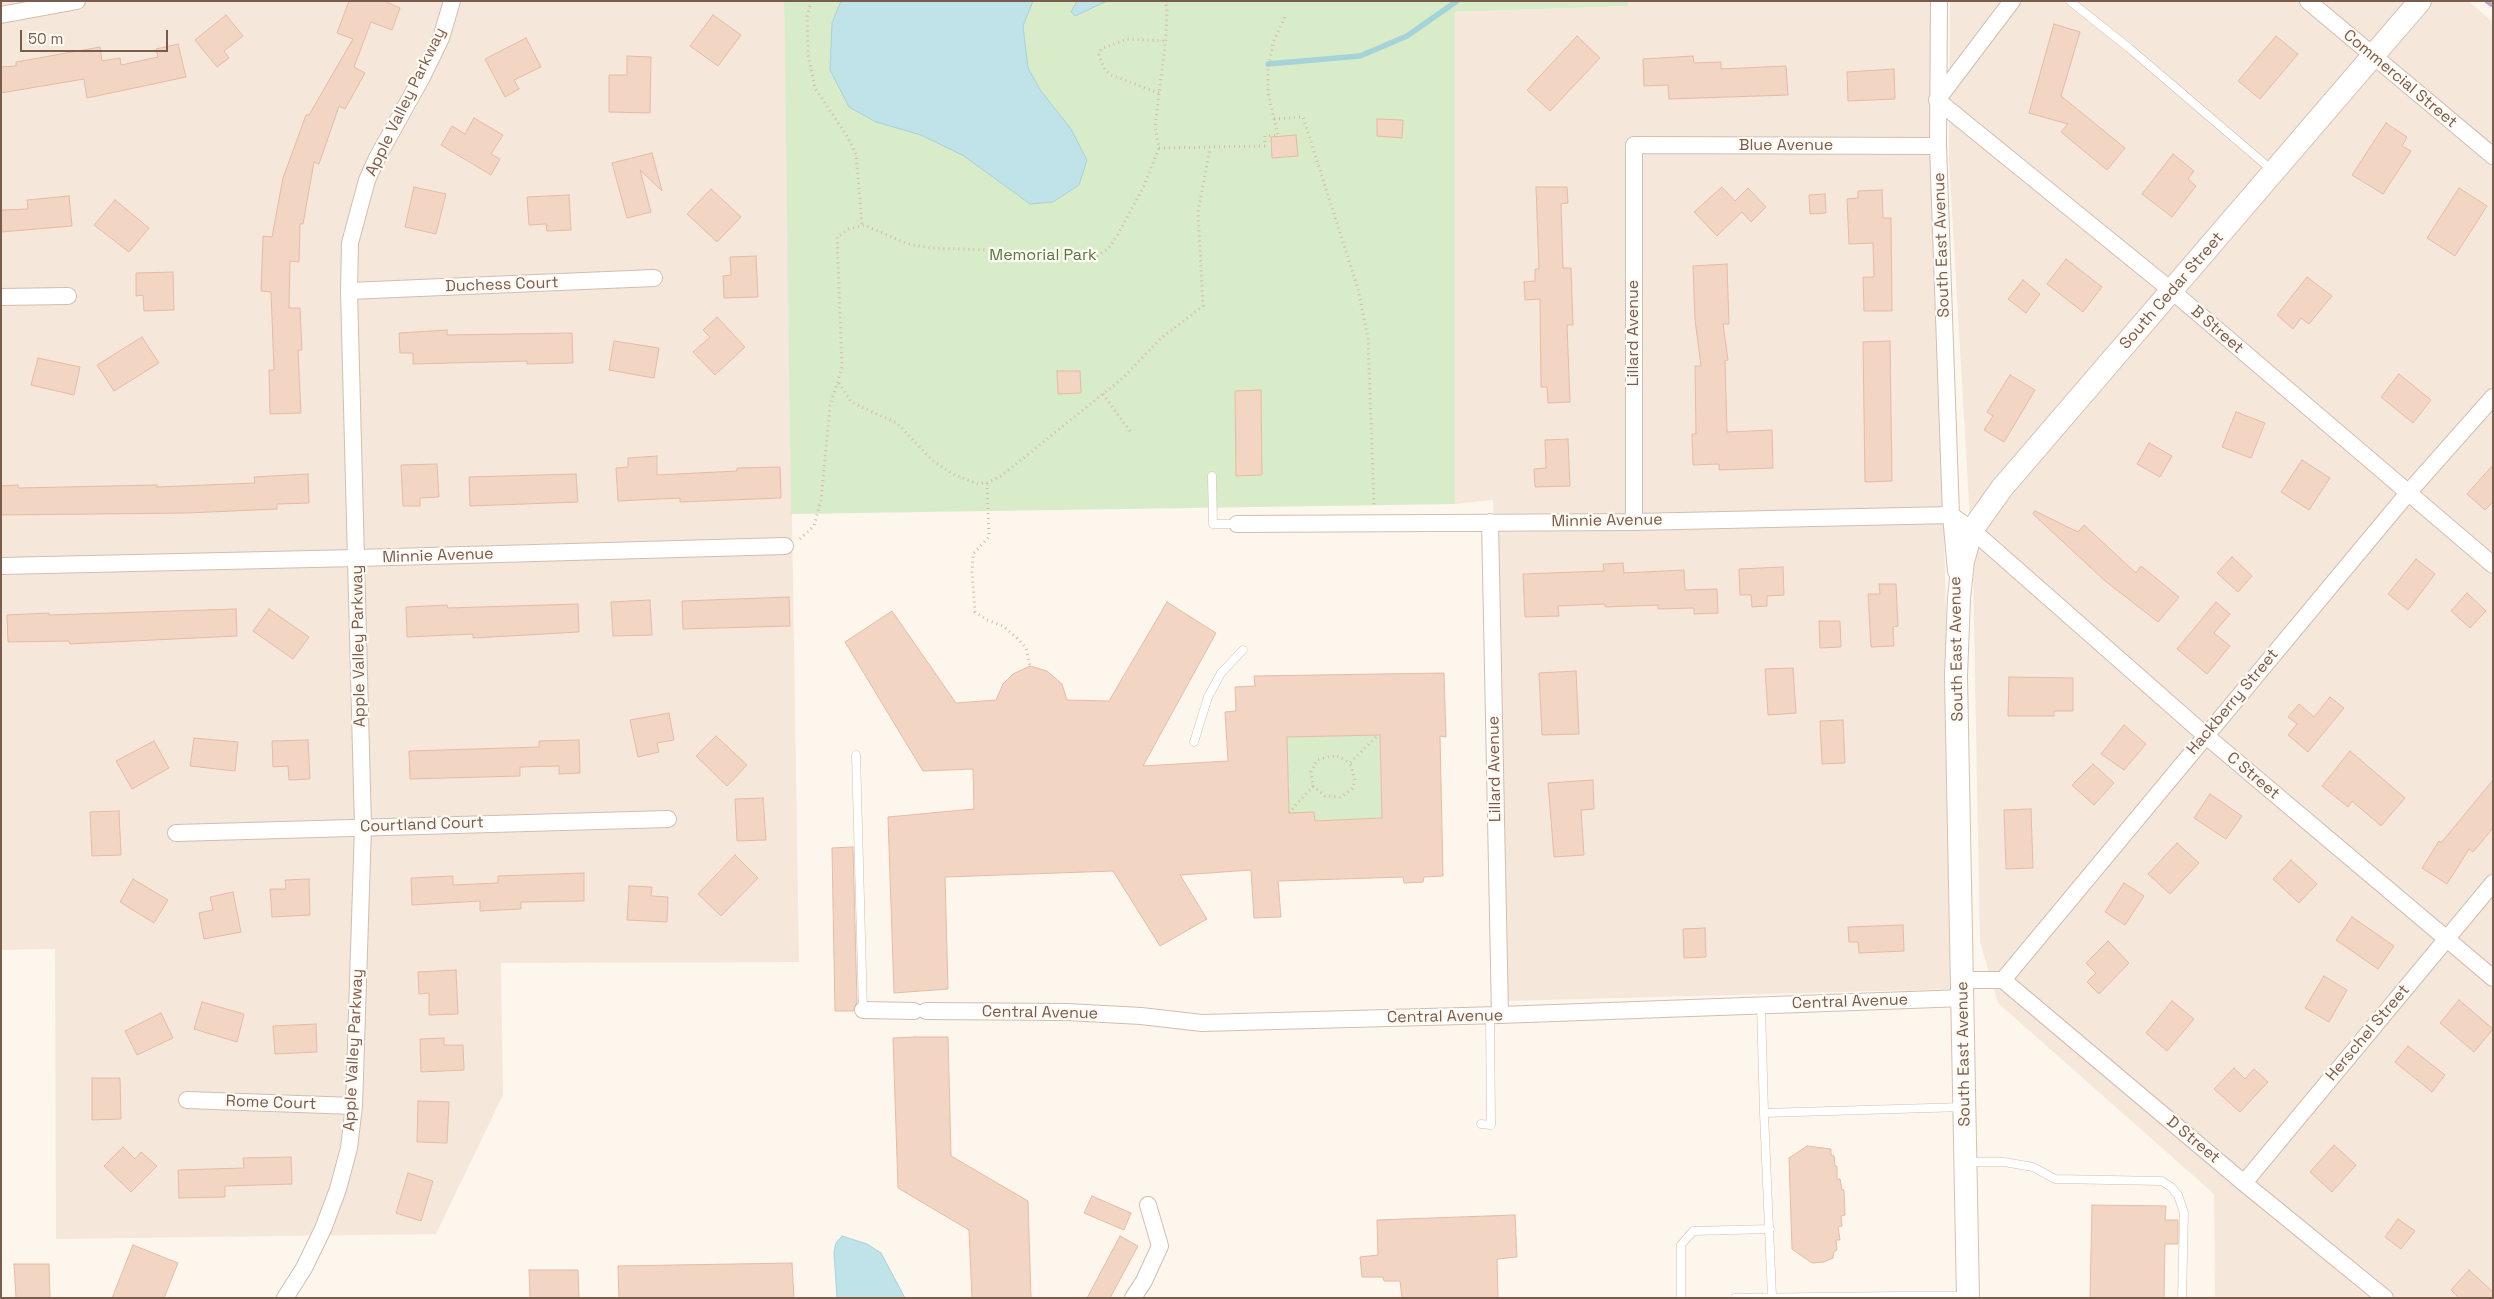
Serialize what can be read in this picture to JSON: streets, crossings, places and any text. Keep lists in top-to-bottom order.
{
  "streets": {
    "main road": ["South East Avenue", "South Cedar Street"],
    "street": [
      "Commercial Street",
      "Apple Valley Parkway",
      "Blue Avenue",
      "Duchess Court",
      "B Street",
      "Lillard Avenue",
      "Minnie Avenue",
      "Hackberry Street",
      "C Street",
      "Courtland Court",
      "Central Avenue",
      "Herschel Street",
      "Rome Court",
      "D Street"
    ]
  },
  "crossings": [
    ["Commercial Street", "South Cedar Street"],
    ["Apple Valley Parkway", "Duchess Court"],
    ["Apple Valley Parkway", "Minnie Avenue"],
    ["Apple Valley Parkway", "Courtland Court"],
    ["Apple Valley Parkway", "Rome Court"],
    ["Blue Avenue", "South East Avenue"],
    ["Blue Avenue", "Lillard Avenue"],
    ["South East Avenue", "South Cedar Street"],
    ["South East Avenue", "B Street"],
    ["South East Avenue", "Minnie Avenue"],
    ["South East Avenue", "Central Avenue"],
    ["South Cedar Street", "B Street"],
    ["South Cedar Street", "C Street"],
    ["B Street", "Hackberry Street"],
    ["Lillard Avenue", "Minnie Avenue"],
    ["Lillard Avenue", "Central Avenue"],
    ["Hackberry Street", "C Street"],
    ["Hackberry Street", "D Street"],
    ["C Street", "Herschel Street"],
    ["Herschel Street", "D Street"]
  ],
  "parks": ["Memorial Park"],
  "scale_bar": "50 m"
}
